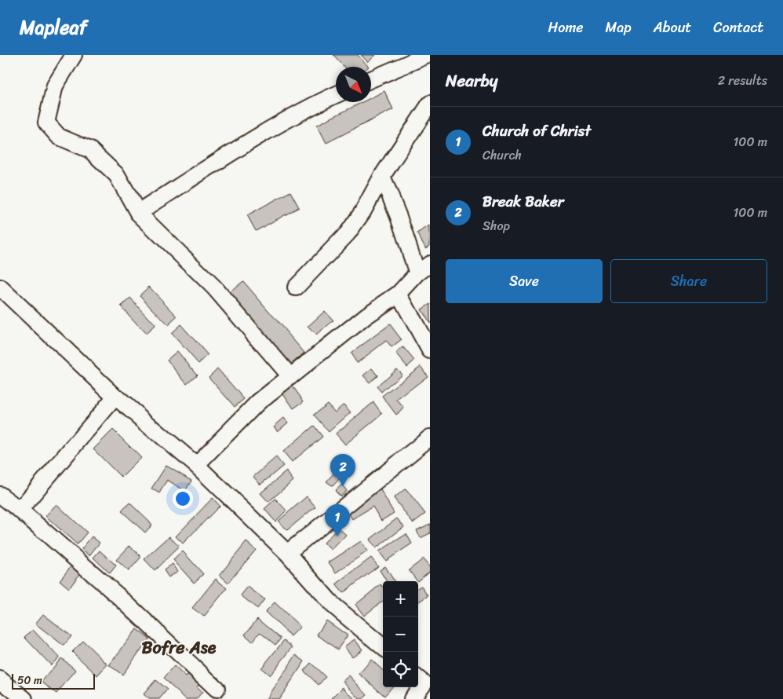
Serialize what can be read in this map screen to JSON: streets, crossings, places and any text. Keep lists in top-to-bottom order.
{
  "districts": ["Bofre Ase"],
  "scale_bar": "50 m",
  "north": "bottom right",
  "page": {
    "header": "Mapleaf",
    "nav": [
      "Home",
      "Map",
      "About",
      "Contact"
    ],
    "heading": ["Nearby", "2 results"],
    "list": [
      {
        "mark": "1",
        "name": "Church of Christ",
        "note": "Church",
        "value": "100 m"
      },
      {
        "mark": "2",
        "name": "Break Baker",
        "note": "Shop",
        "value": "100 m"
      }
    ],
    "buttons": ["Save", "Share"],
    "pins": ["2", "1"],
    "map_buttons": ["+", "−"],
    "scale": "50 m"
  }
}
